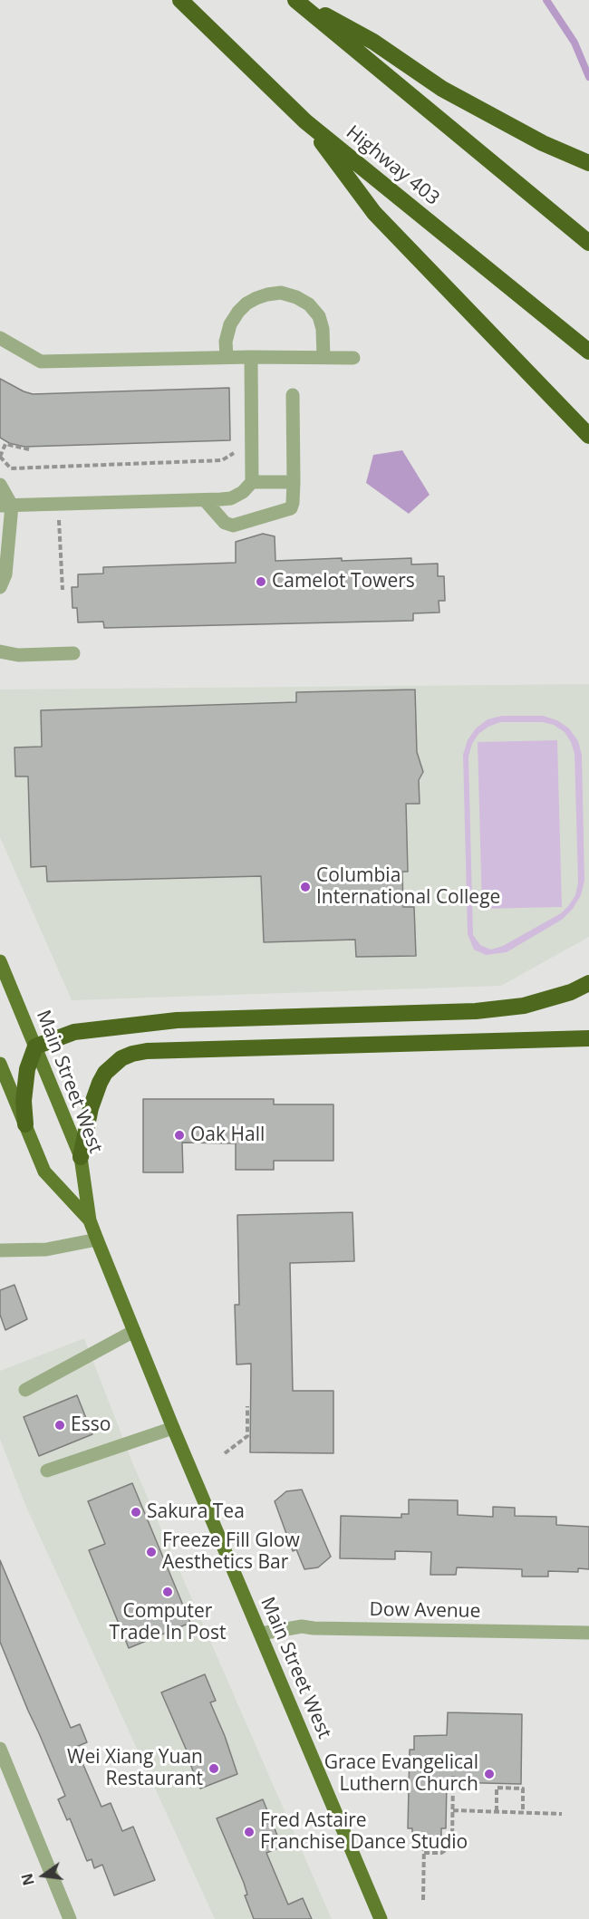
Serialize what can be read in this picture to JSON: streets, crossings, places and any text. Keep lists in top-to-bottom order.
{
  "streets": {
    "highway": ["Highway 403"],
    "main road": ["Main Street West"],
    "street": ["Dow Avenue"]
  },
  "crossings": [
    ["Main Street West", "Dow Avenue"]
  ],
  "places": [
    "Camelot Towers",
    "Columbia International College",
    "Oak Hall",
    "Esso",
    "Sakura Tea",
    "Freeze Fill Glow Aesthetics Bar",
    "Computer Trade In Post",
    "Wei Xiang Yuan Restaurant",
    "Grace Evangelical Luthern Church",
    "Fred Astaire Franchise Dance Studio"
  ],
  "north": "left"
}
